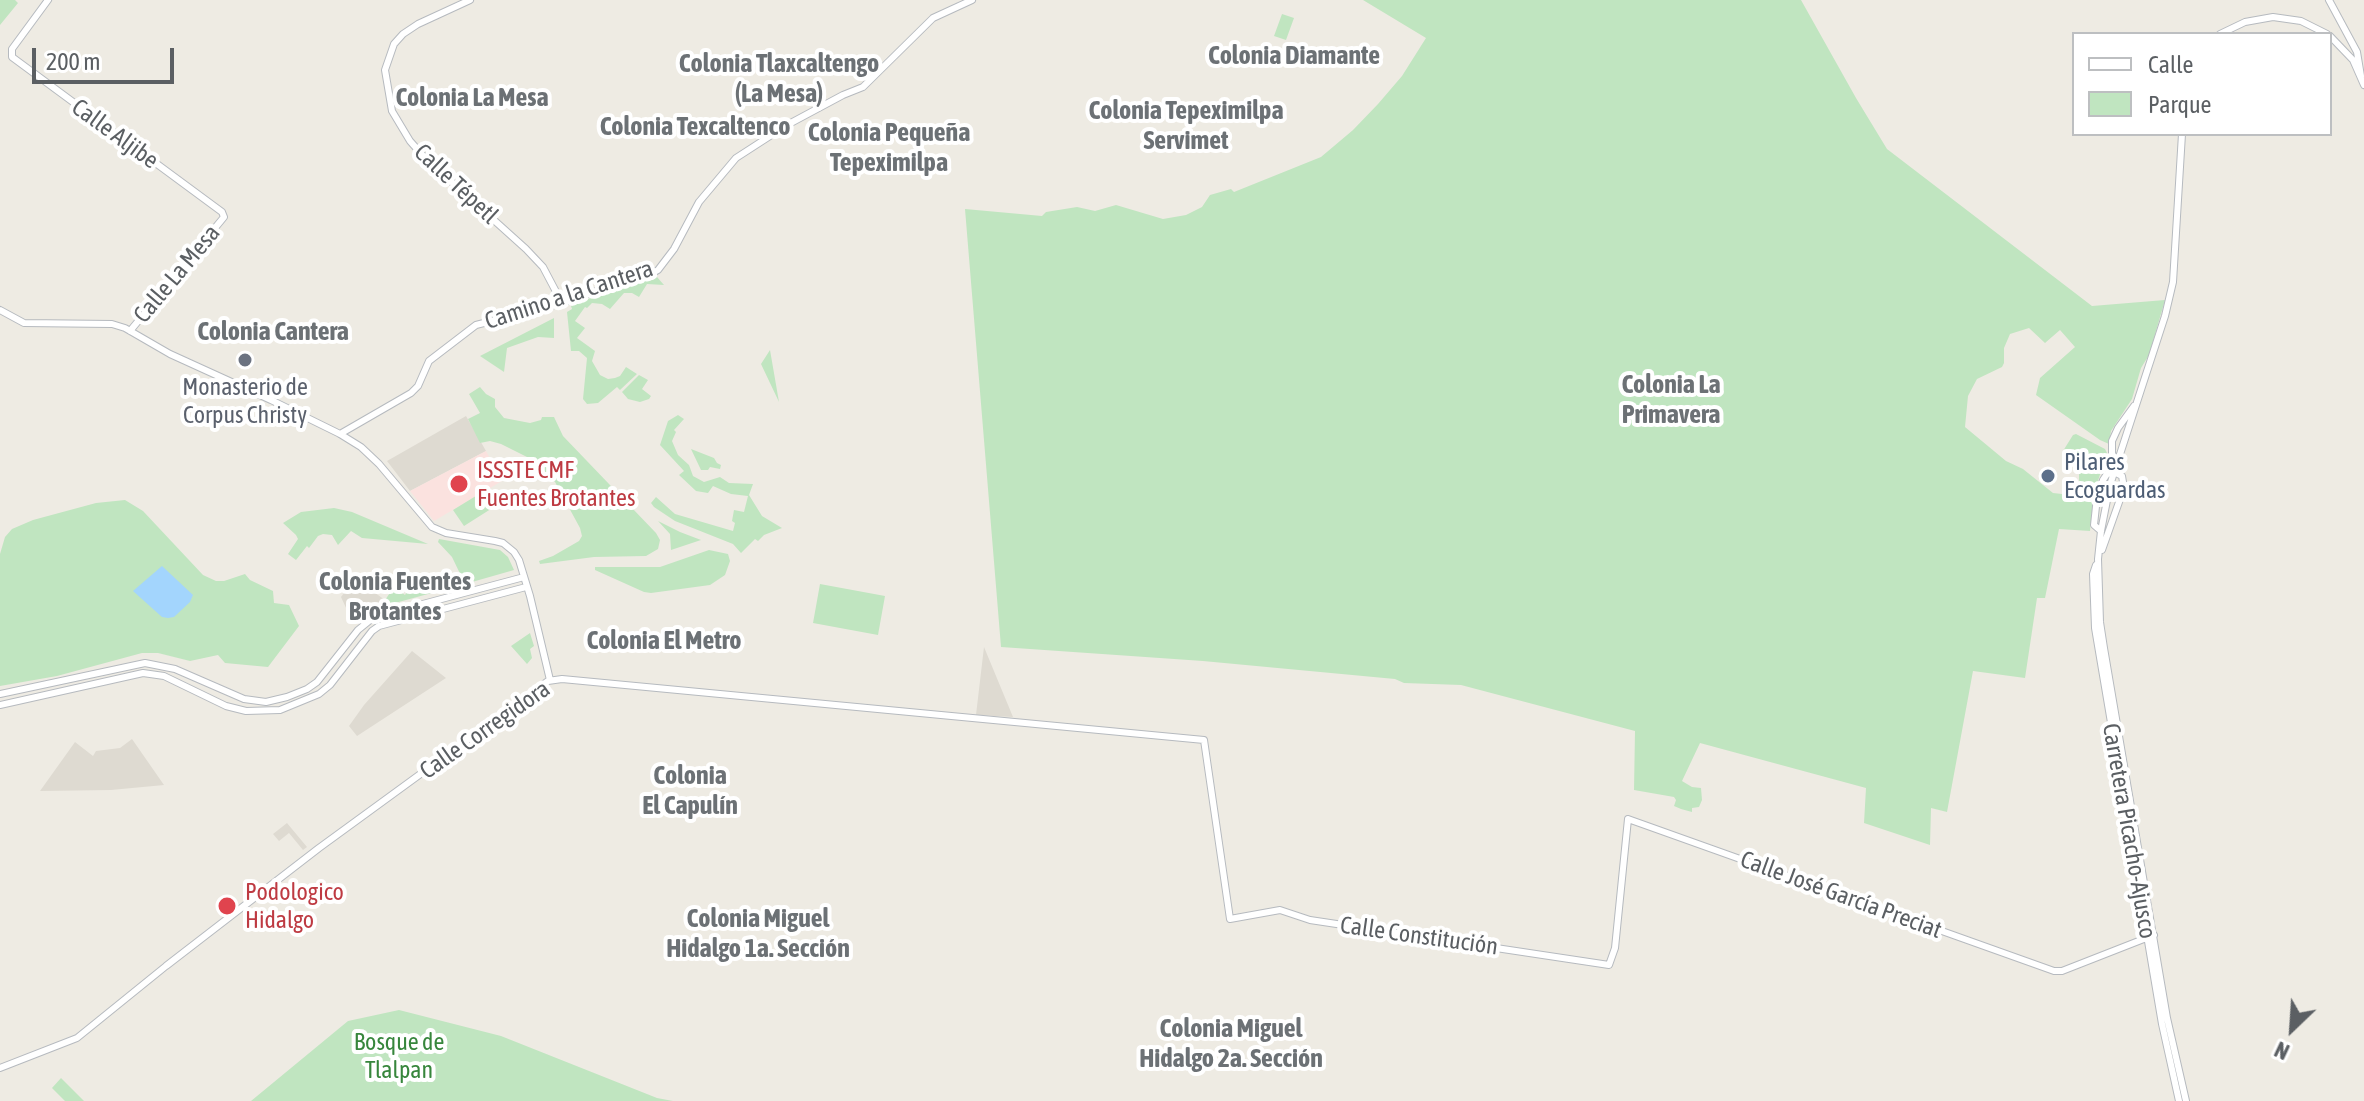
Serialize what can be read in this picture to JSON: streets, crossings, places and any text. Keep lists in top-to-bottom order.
{
  "streets": {
    "street": [
      "Calle Aljibe",
      "Calle Tépetl",
      "Calle La Mesa",
      "Camino a la Cantera",
      "Calle Corregidora",
      "Carretera Picacho-Ajusco",
      "Calle José García Preciat",
      "Calle Constitución"
    ]
  },
  "crossings": [
    ["Calle Aljibe", "Calle La Mesa"],
    ["Calle Tépetl", "Camino a la Cantera"],
    ["Calle Corregidora", "Calle Constitución"],
    ["Carretera Picacho-Ajusco", "Calle José García Preciat"],
    ["Calle José García Preciat", "Calle Constitución"]
  ],
  "districts": [
    "Colonia Diamante",
    "Colonia Tlaxcaltengo (La Mesa)",
    "Colonia La Mesa",
    "Colonia Tepeximilpa Servimet",
    "Colonia Texcaltenco",
    "Colonia Pequeña Tepeximilpa",
    "Colonia Cantera",
    "Colonia La Primavera",
    "Colonia Fuentes Brotantes",
    "Colonia El Metro",
    "Colonia El Capulín",
    "Colonia Miguel Hidalgo 1a. Sección",
    "Colonia Miguel Hidalgo 2a. Sección"
  ],
  "parks": ["Bosque de Tlalpan"],
  "places": [
    "Monasterio de Corpus Christy",
    "Pilares Ecoguardas",
    "ISSSTE CMF Fuentes Brotantes",
    "Podologico Hidalgo"
  ],
  "legend": ["Calle", "Parque"],
  "scale_bar": "200 m",
  "north": "bottom left"
}
